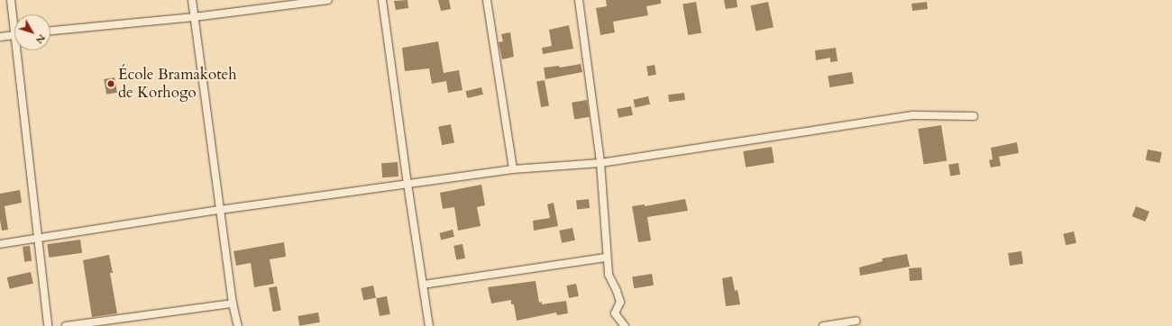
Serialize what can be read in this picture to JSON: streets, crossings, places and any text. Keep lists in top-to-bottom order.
{
  "places": ["École Bramakoteh de Korhogo"],
  "north": "bottom right"
}
